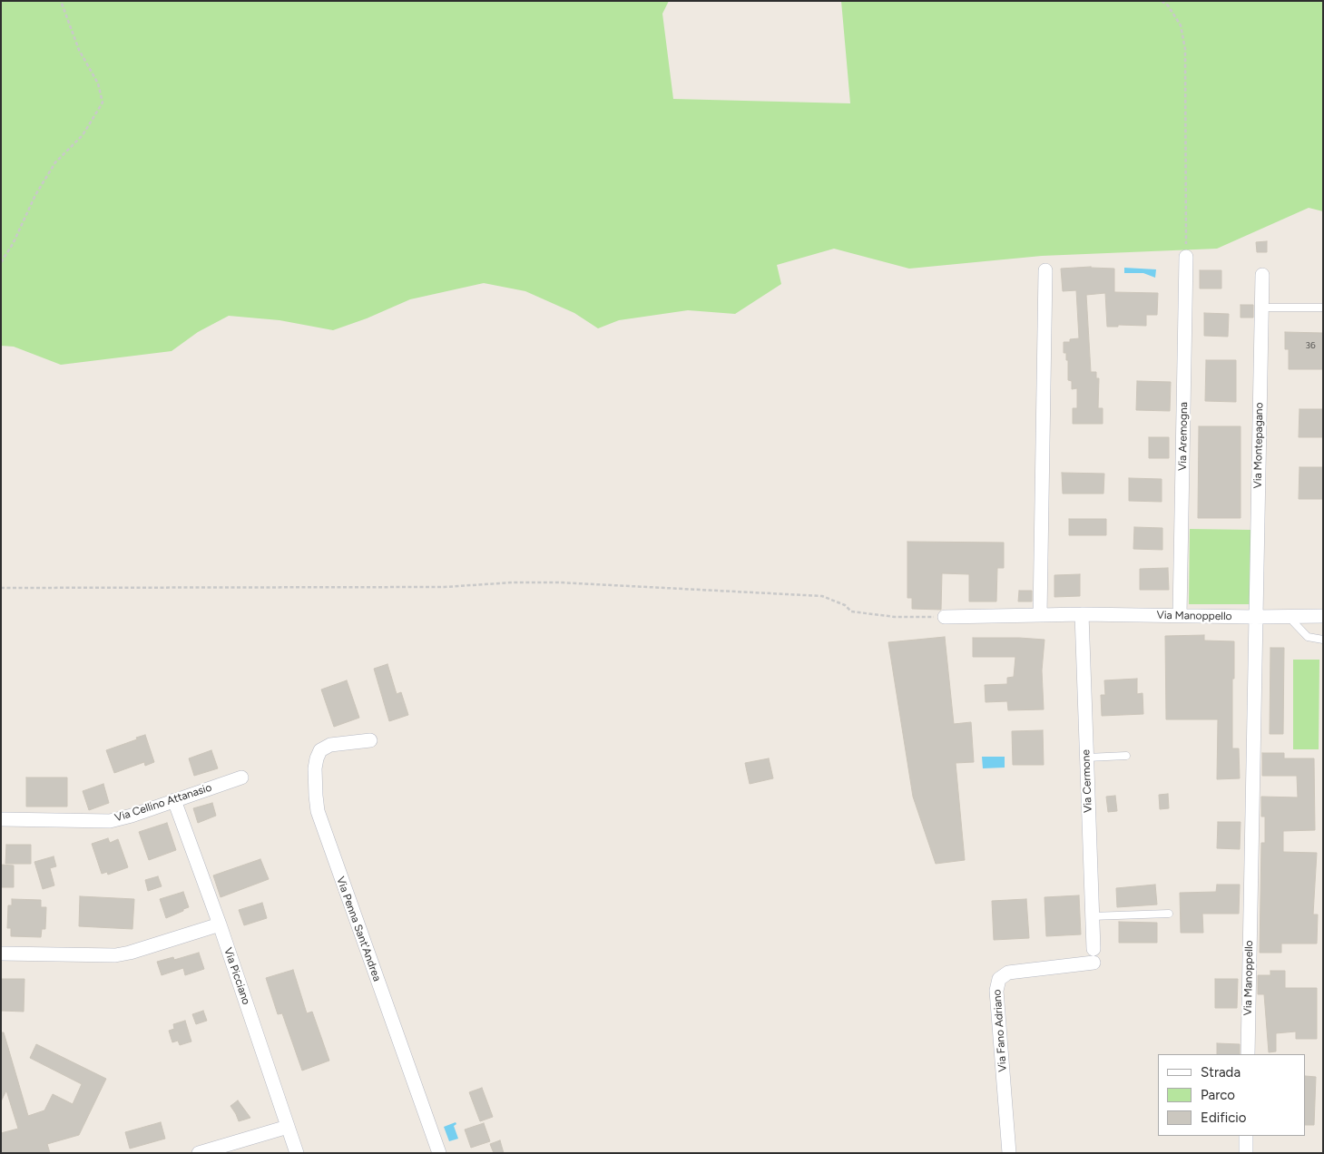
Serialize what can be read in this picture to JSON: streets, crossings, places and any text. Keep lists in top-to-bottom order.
{
  "streets": {
    "street": [
      "Via Aremogna",
      "Via Montepagano",
      "Via Manoppello",
      "Via Cermone",
      "Via Cellino Attanasio",
      "Via Penna Sant'Andrea",
      "Via Picciano",
      "Via Fano Adriano"
    ]
  },
  "crossings": [
    ["Via Aremogna", "Via Manoppello"],
    ["Via Montepagano", "Via Manoppello"],
    ["Via Manoppello", "Via Cermone"],
    ["Via Cermone", "Via Fano Adriano"],
    ["Via Cellino Attanasio", "Via Picciano"]
  ],
  "house_numbers": ["36"],
  "legend": ["Strada", "Parco", "Edificio"]
}
